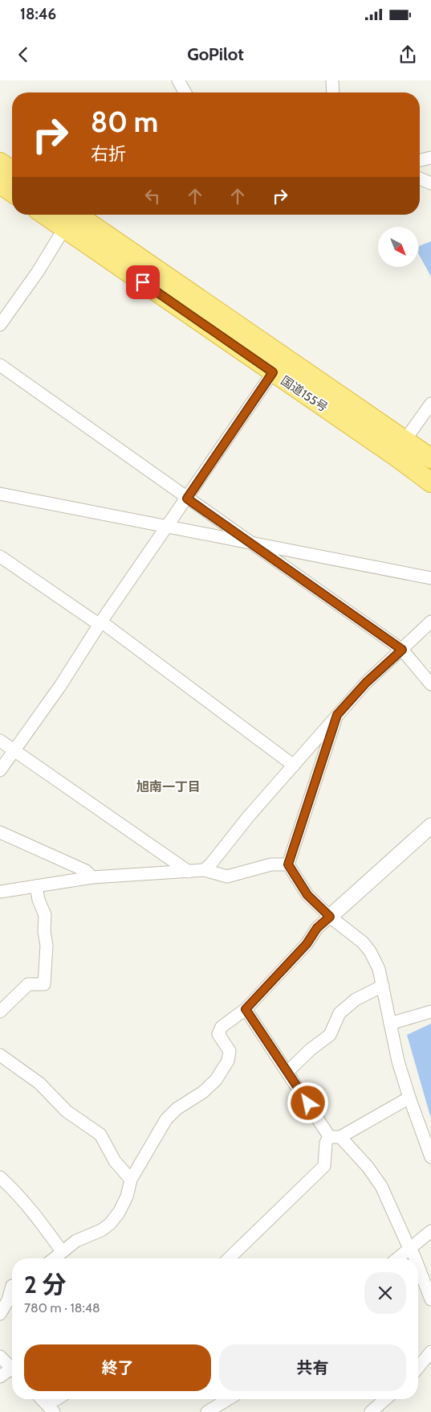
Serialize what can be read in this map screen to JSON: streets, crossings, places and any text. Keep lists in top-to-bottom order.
{
  "streets": {
    "highway": ["国道155号"]
  },
  "districts": ["旭南一丁目"],
  "north": "bottom right",
  "page": {
    "status": "18:46",
    "header": "GoPilot",
    "turn": ["80 m", "右折"],
    "heading": ["2 分", "780 m · 18:48"],
    "buttons": ["終了", "共有"]
  }
}
